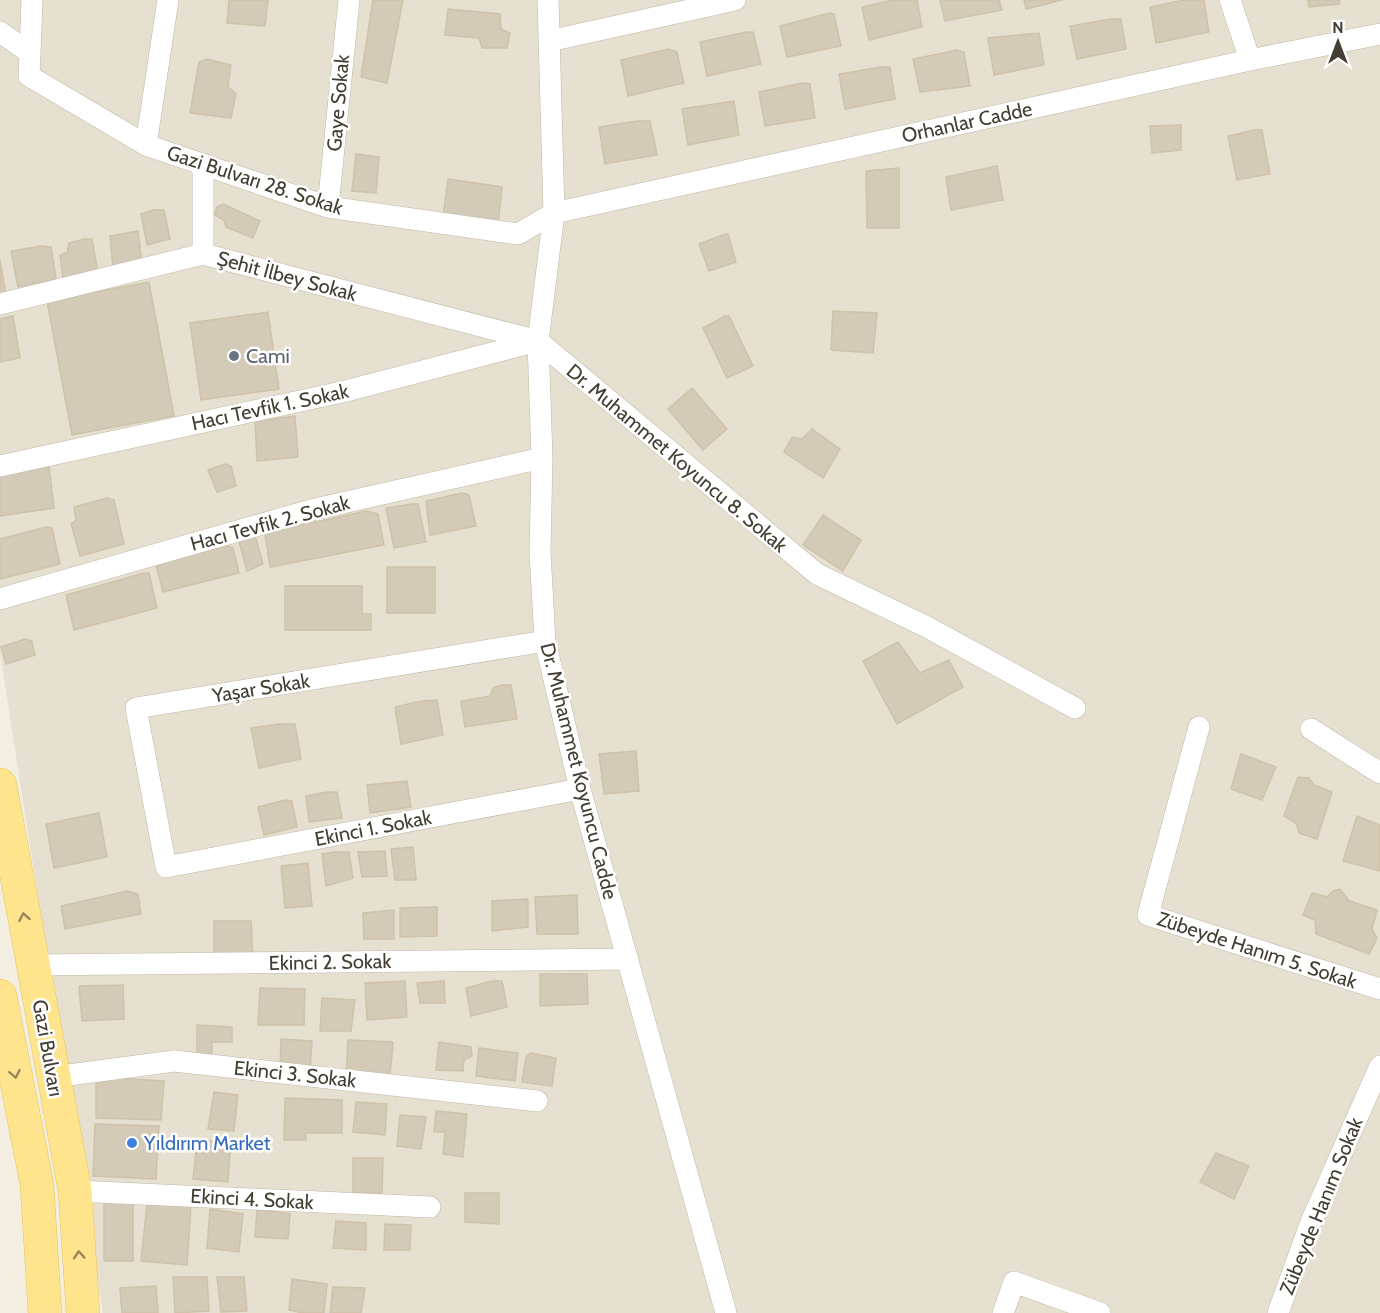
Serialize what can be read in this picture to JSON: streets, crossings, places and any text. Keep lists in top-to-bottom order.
{
  "streets": {
    "main road": ["Gazi Bulvarı"],
    "street": [
      "Gaye Sokak",
      "Orhanlar Cadde",
      "Gazi Bulvarı 28. Sokak",
      "Şehit İlbey Sokak",
      "Hacı Tevfik 1. Sokak",
      "Dr. Muhammet Koyuncu 8. Sokak",
      "Hacı Tevfik 2. Sokak",
      "Yaşar Sokak",
      "Dr. Muhammet Koyuncu Cadde",
      "Ekinci 1. Sokak",
      "Zübeyde Hanım 5. Sokak",
      "Ekinci 2. Sokak",
      "Ekinci 3. Sokak",
      "Ekinci 4. Sokak",
      "Zübeyde Hanım Sokak"
    ]
  },
  "crossings": [
    ["Gaye Sokak", "Gazi Bulvarı 28. Sokak"],
    ["Orhanlar Cadde", "Gazi Bulvarı 28. Sokak"],
    ["Orhanlar Cadde", "Dr. Muhammet Koyuncu Cadde"],
    ["Gazi Bulvarı 28. Sokak", "Dr. Muhammet Koyuncu Cadde"],
    ["Şehit İlbey Sokak", "Hacı Tevfik 1. Sokak"],
    ["Şehit İlbey Sokak", "Dr. Muhammet Koyuncu 8. Sokak"],
    ["Şehit İlbey Sokak", "Dr. Muhammet Koyuncu Cadde"],
    ["Hacı Tevfik 1. Sokak", "Dr. Muhammet Koyuncu 8. Sokak"],
    ["Hacı Tevfik 1. Sokak", "Dr. Muhammet Koyuncu Cadde"],
    ["Dr. Muhammet Koyuncu 8. Sokak", "Dr. Muhammet Koyuncu Cadde"],
    ["Hacı Tevfik 2. Sokak", "Dr. Muhammet Koyuncu Cadde"],
    ["Yaşar Sokak", "Dr. Muhammet Koyuncu Cadde"],
    ["Yaşar Sokak", "Ekinci 1. Sokak"],
    ["Dr. Muhammet Koyuncu Cadde", "Ekinci 1. Sokak"],
    ["Dr. Muhammet Koyuncu Cadde", "Ekinci 2. Sokak"],
    ["Ekinci 2. Sokak", "Gazi Bulvarı"],
    ["Gazi Bulvarı", "Ekinci 3. Sokak"],
    ["Gazi Bulvarı", "Ekinci 4. Sokak"]
  ],
  "places": ["Cami", "Yıldırım Market"],
  "north": "top"
}
